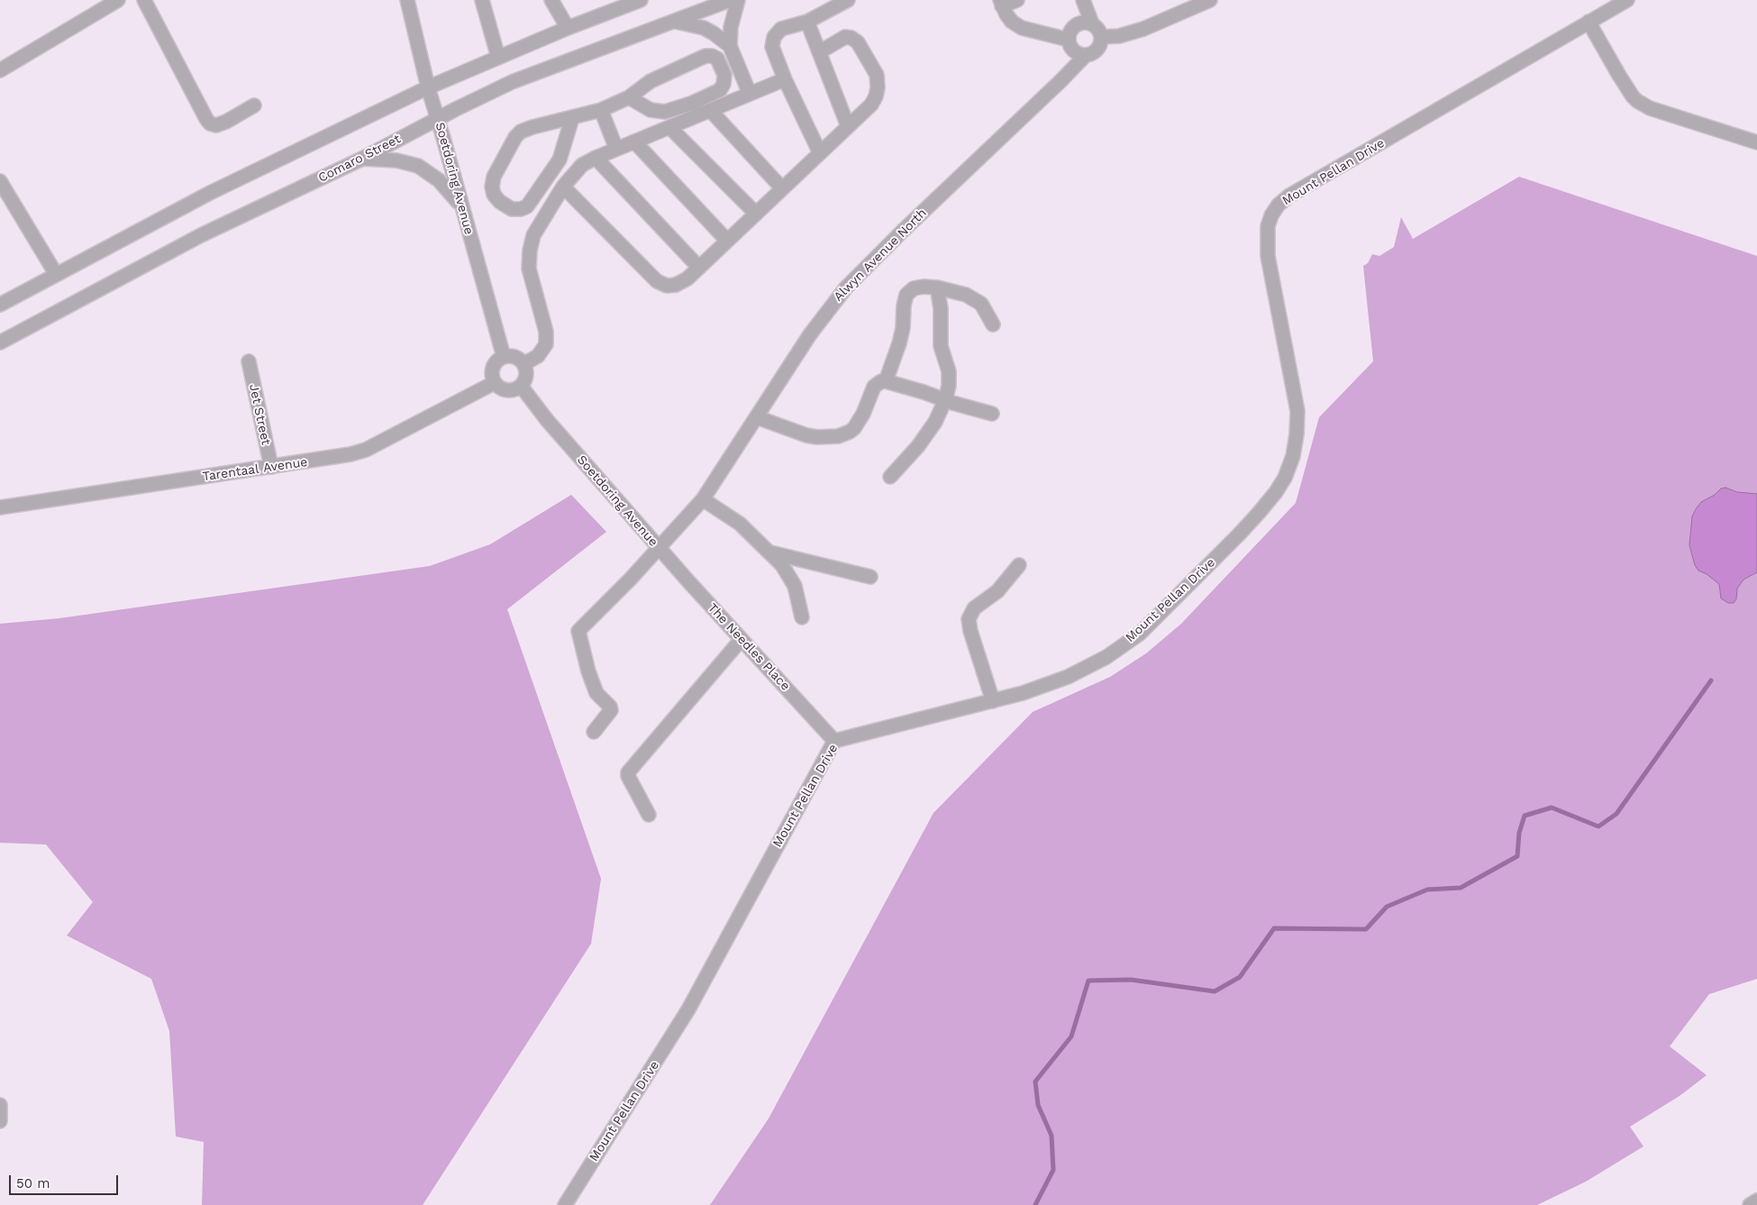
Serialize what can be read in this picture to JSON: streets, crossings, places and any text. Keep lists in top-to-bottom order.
{
  "streets": {
    "street": [
      "Comaro Street",
      "Mount Pellan Drive",
      "Soetdoring Avenue",
      "Alwyn Avenue North",
      "Jet Street",
      "Tarentaal Avenue",
      "The Needles Place"
    ]
  },
  "crossings": [
    ["Comaro Street", "Soetdoring Avenue"],
    ["Mount Pellan Drive", "The Needles Place"],
    ["Soetdoring Avenue", "Alwyn Avenue North"],
    ["Soetdoring Avenue", "Tarentaal Avenue"],
    ["Soetdoring Avenue", "The Needles Place"],
    ["Alwyn Avenue North", "The Needles Place"],
    ["Jet Street", "Tarentaal Avenue"]
  ],
  "scale_bar": "50 m"
}
